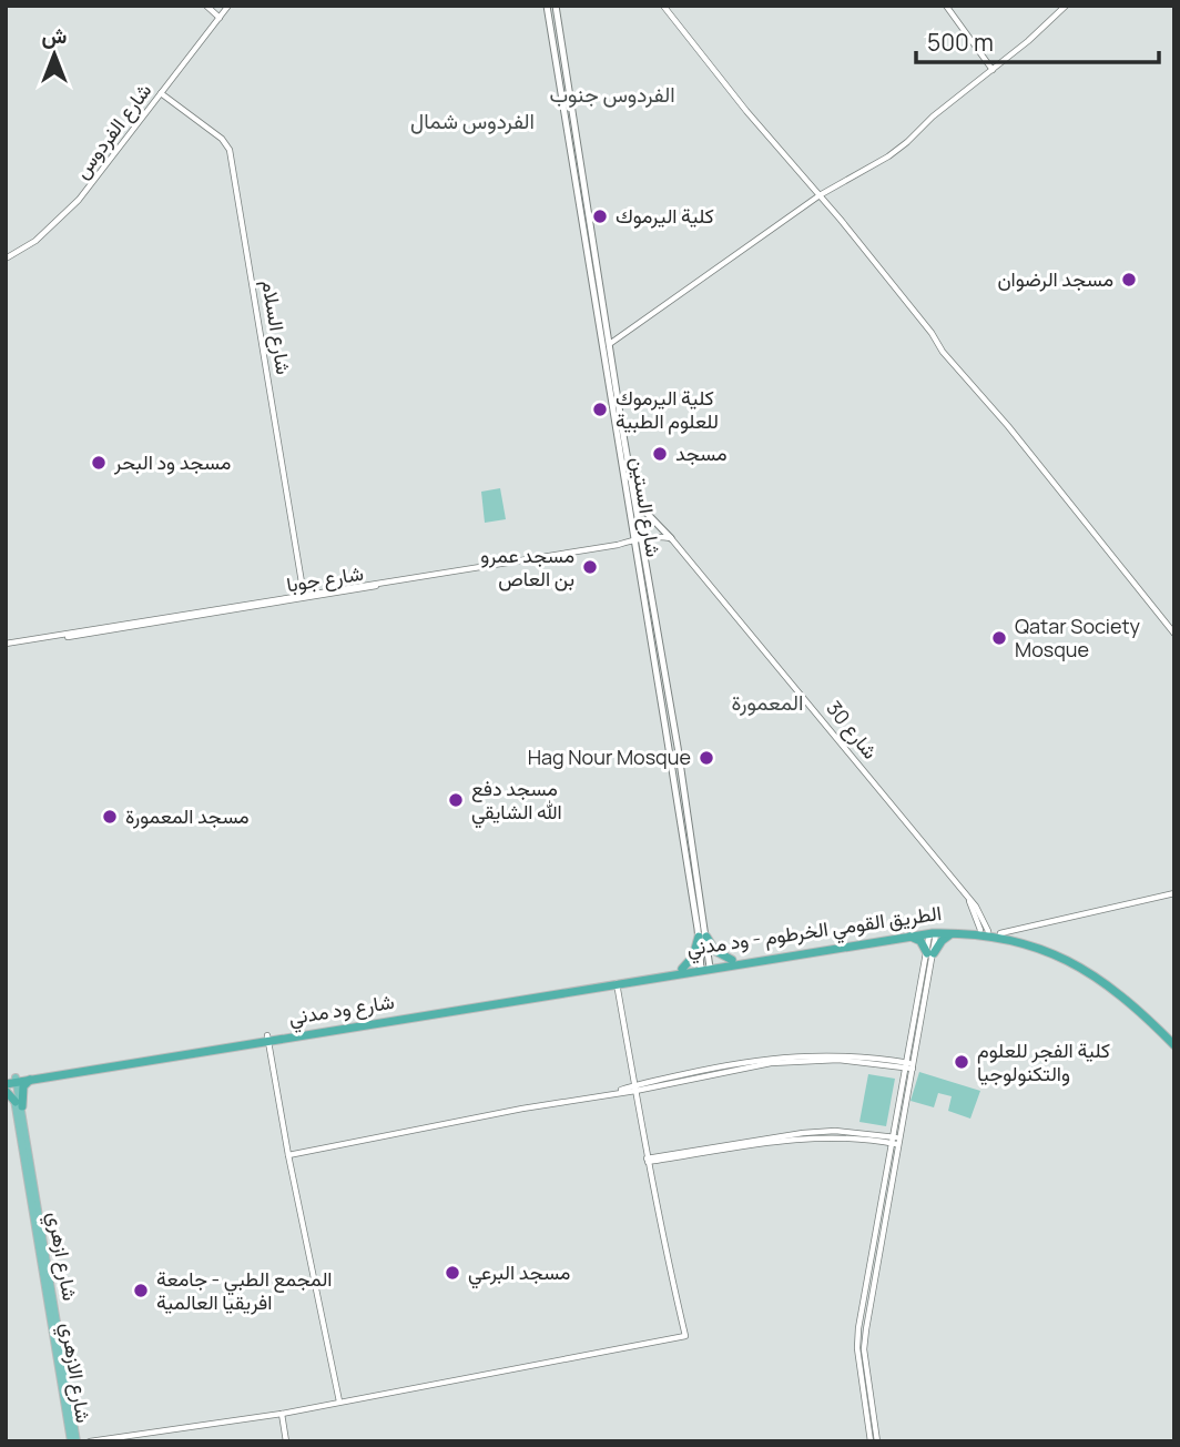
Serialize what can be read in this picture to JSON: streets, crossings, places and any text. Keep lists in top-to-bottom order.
{
  "streets": {
    "highway": ["الطريق القومي الخرطوم - ود مدني", "شارع ود مدني"],
    "main road": ["شارع الستين", "شارع ازهري"],
    "street": [
      "شارع الفردوس",
      "شارع السلام",
      "شارع جوبا",
      "شارع 30"
    ]
  },
  "crossings": [
    ["شارع الفردوس", "شارع السلام"],
    ["شارع السلام", "شارع جوبا"],
    ["شارع الستين", "شارع جوبا"],
    ["شارع الستين", "الطريق القومي الخرطوم - ود مدني"],
    ["شارع 30", "الطريق القومي الخرطوم - ود مدني"],
    ["الطريق القومي الخرطوم - ود مدني", "شارع ود مدني"]
  ],
  "districts": ["الفردوس جنوب", "الفردوس شمال", "المعمورة"],
  "places": [
    "كلية اليرموك",
    "مسجد الرضوان",
    "كلية اليرموك للعلوم الطبية",
    "مسجد",
    "مسجد ود البحر",
    "مسجد عمرو بن العاص",
    "Qatar Society Mosque",
    "Hag Nour Mosque",
    "مسجد دفع الله الشايقي",
    "مسجد المعمورة",
    "كلية الفجر للعلوم والتكنولوجيا",
    "مسجد البرعي",
    "المجمع الطبي - جامعة افريقيا العالمية"
  ],
  "scale_bar": "500 m",
  "north": "top"
}
